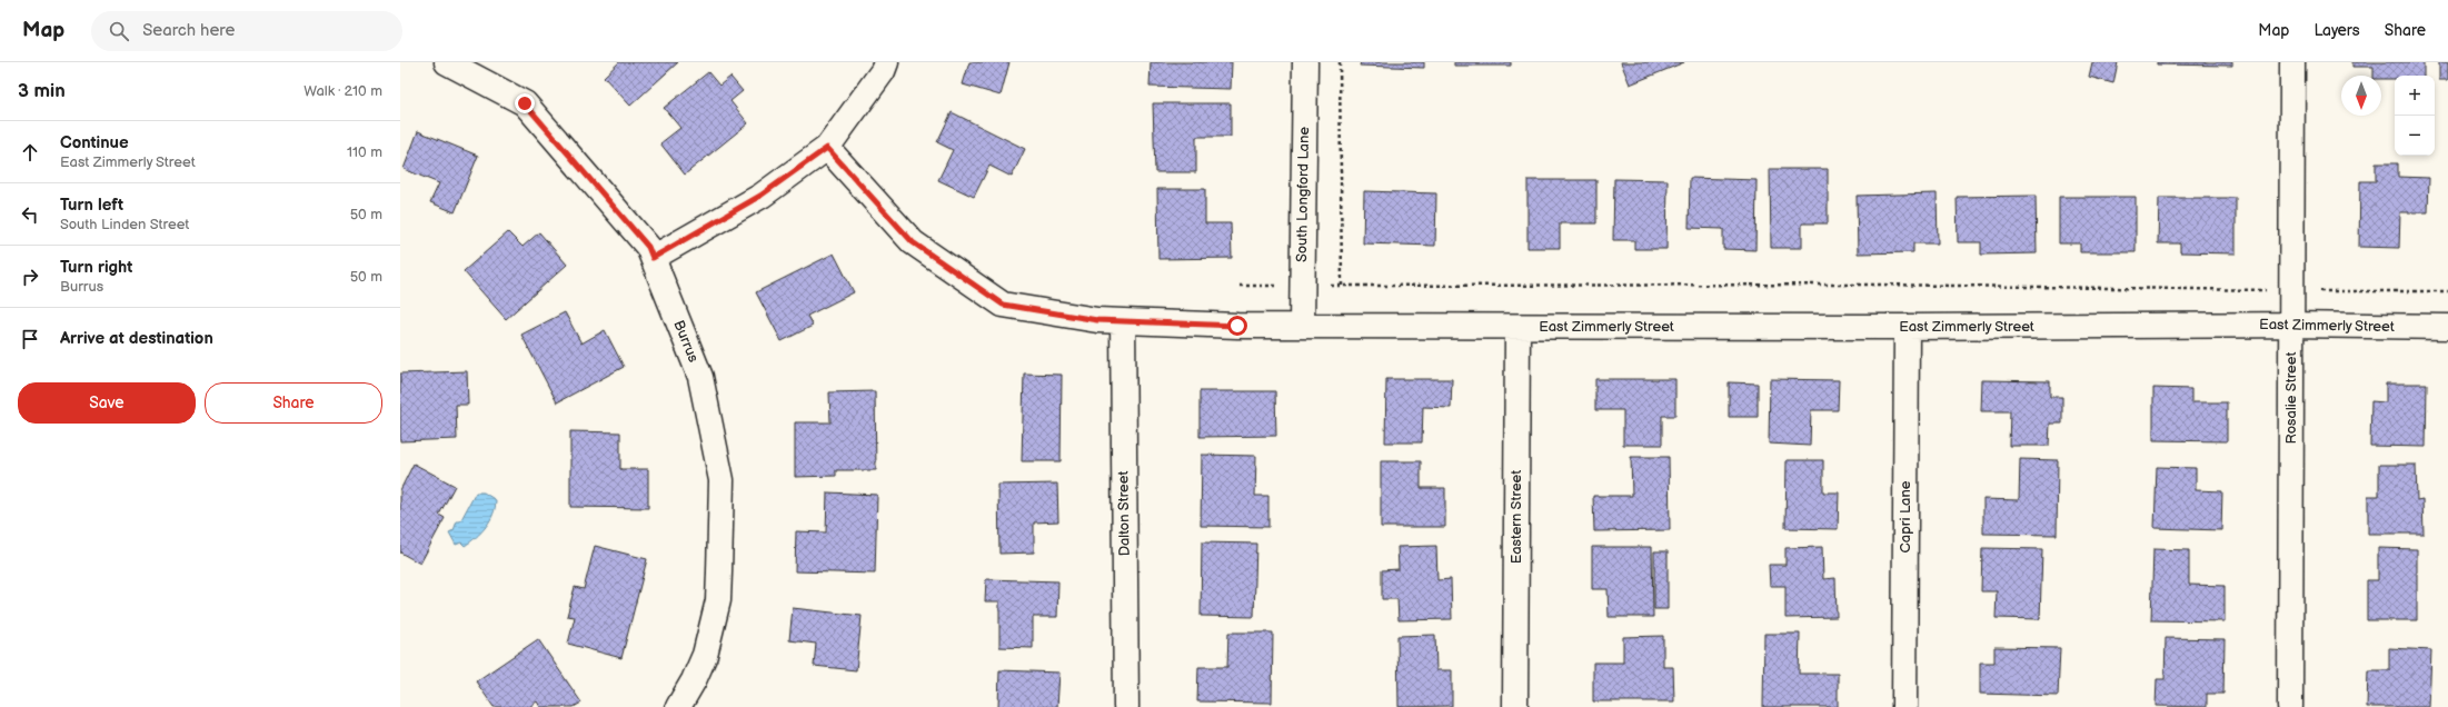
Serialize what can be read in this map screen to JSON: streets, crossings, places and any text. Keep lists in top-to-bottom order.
{
  "streets": {
    "street": [
      "South Longford Lane",
      "East Zimmerly Street",
      "Burrus",
      "Rosalie Street",
      "Dalton Street",
      "Eastern Street",
      "Capri Lane"
    ]
  },
  "crossings": [
    ["South Longford Lane", "East Zimmerly Street"],
    ["East Zimmerly Street", "Rosalie Street"],
    ["East Zimmerly Street", "Dalton Street"],
    ["East Zimmerly Street", "Eastern Street"],
    ["East Zimmerly Street", "Capri Lane"]
  ],
  "north": "bottom",
  "page": {
    "header": "Map",
    "search": "Search here",
    "nav": ["Map", "Layers", "Share"],
    "heading": ["3 min", "Walk · 210 m"],
    "map_buttons": ["+", "−"],
    "list": [
      ["Continue", "East Zimmerly Street", "110 m"],
      ["Turn left", "South Linden Street", "50 m"],
      ["Turn right", "Burrus", "50 m"],
      "Arrive at destination"
    ],
    "buttons": ["Save", "Share"]
  }
}
